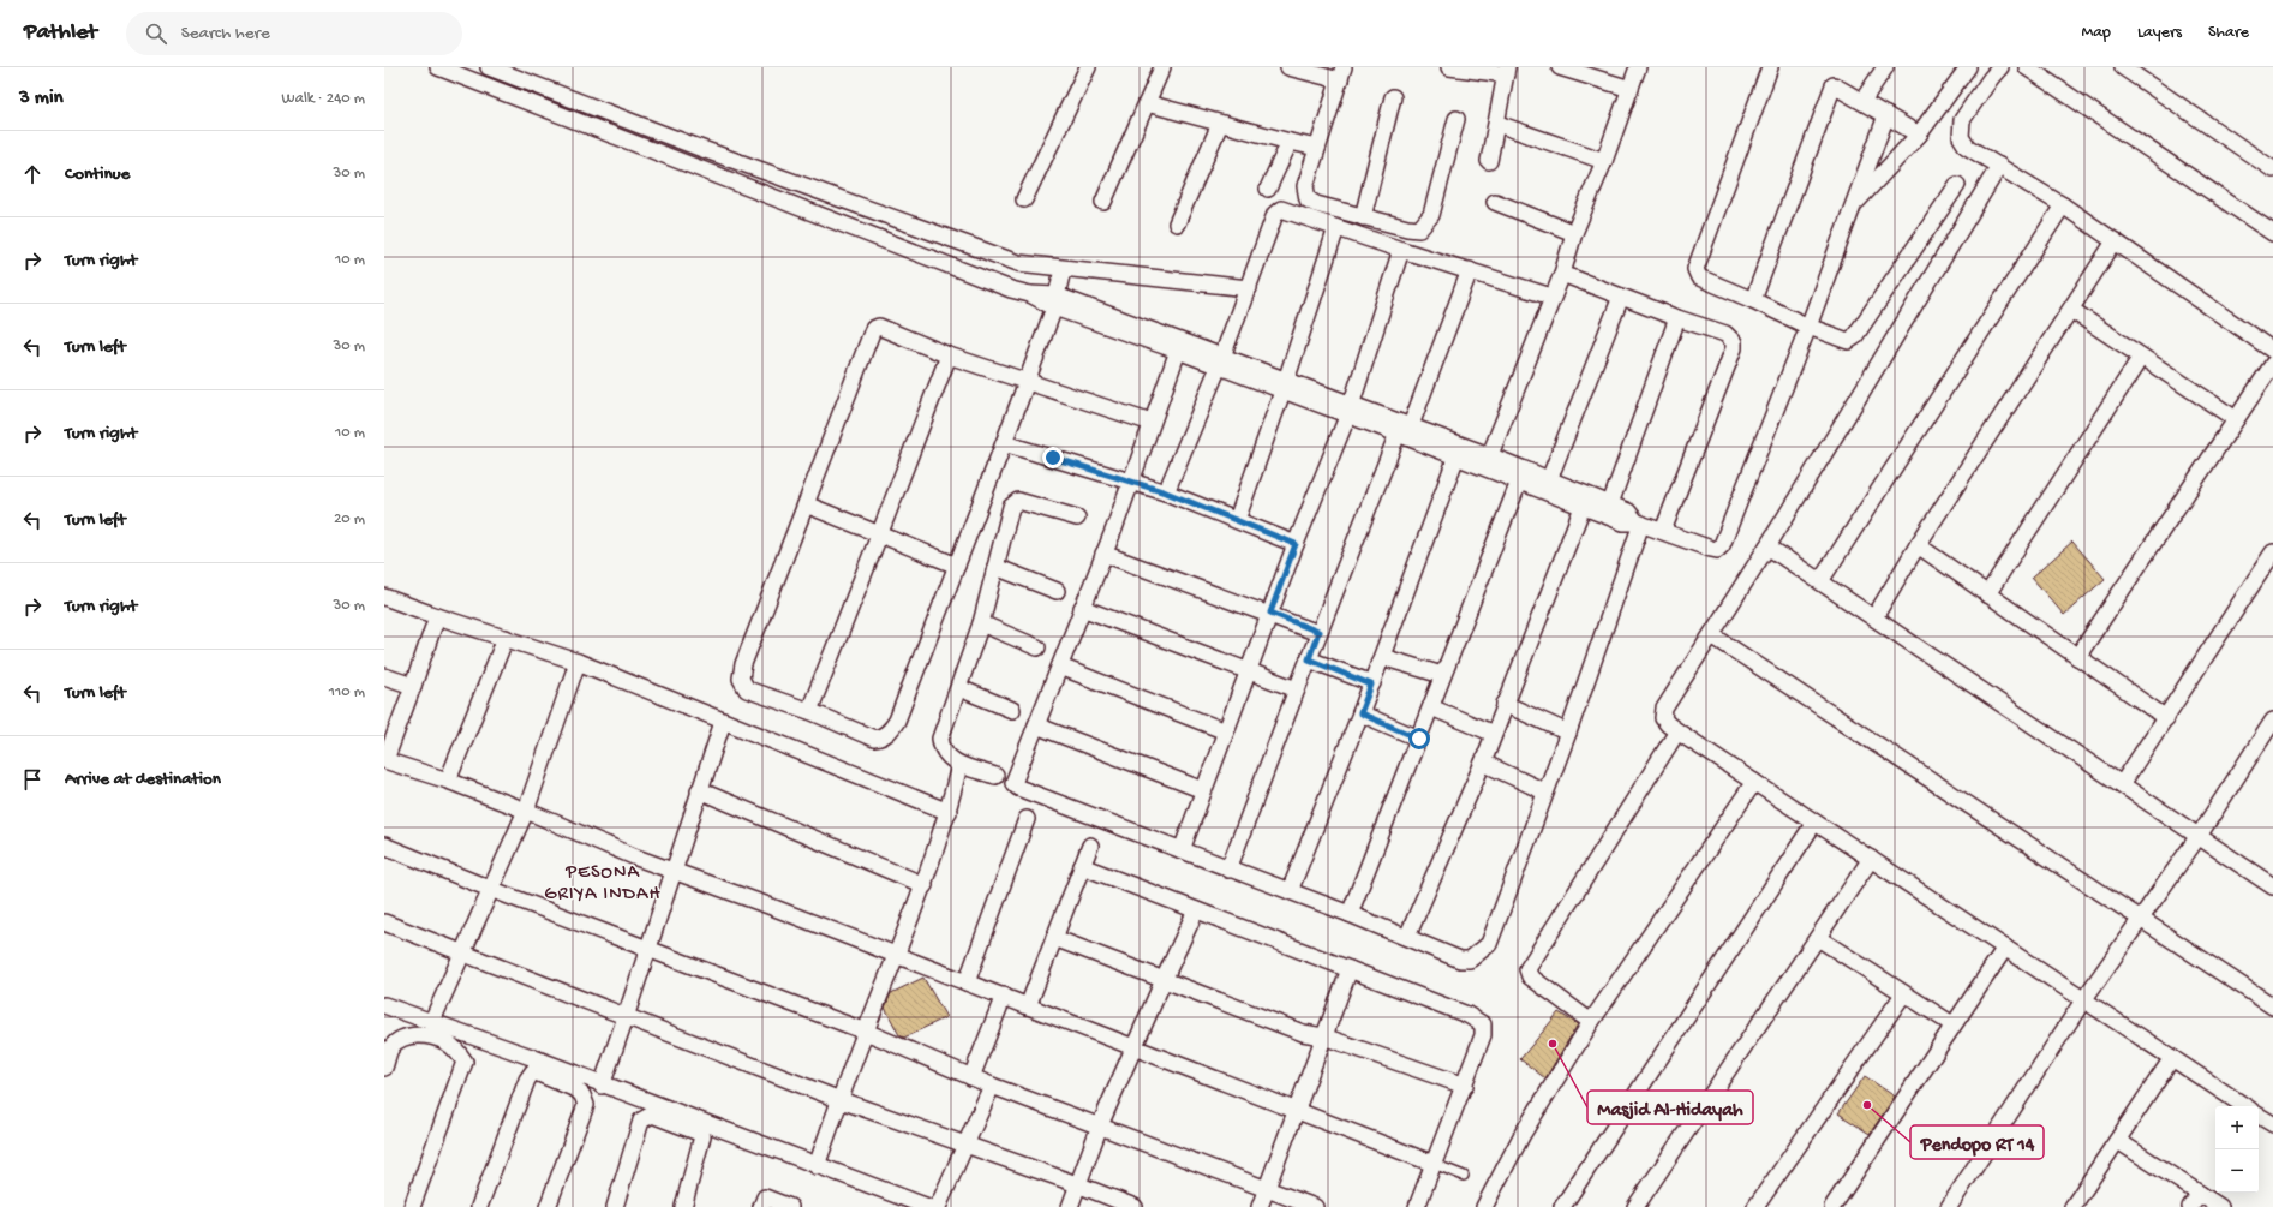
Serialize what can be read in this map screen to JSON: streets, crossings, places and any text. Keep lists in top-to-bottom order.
{
  "districts": ["PESONA GRIYA INDAH"],
  "places": ["Masjid Al-Hidayah", "Pendopo RT 14"],
  "page": {
    "header": "Pathlet",
    "search": "Search here",
    "nav": ["Map", "Layers", "Share"],
    "heading": ["3 min", "Walk · 240 m"],
    "list": [
      ["Continue", "30 m"],
      ["Turn right", "10 m"],
      ["Turn left", "30 m"],
      ["Turn right", "10 m"],
      ["Turn left", "20 m"],
      ["Turn right", "30 m"],
      ["Turn left", "110 m"],
      "Arrive at destination"
    ],
    "map_buttons": ["+", "−"]
  }
}
